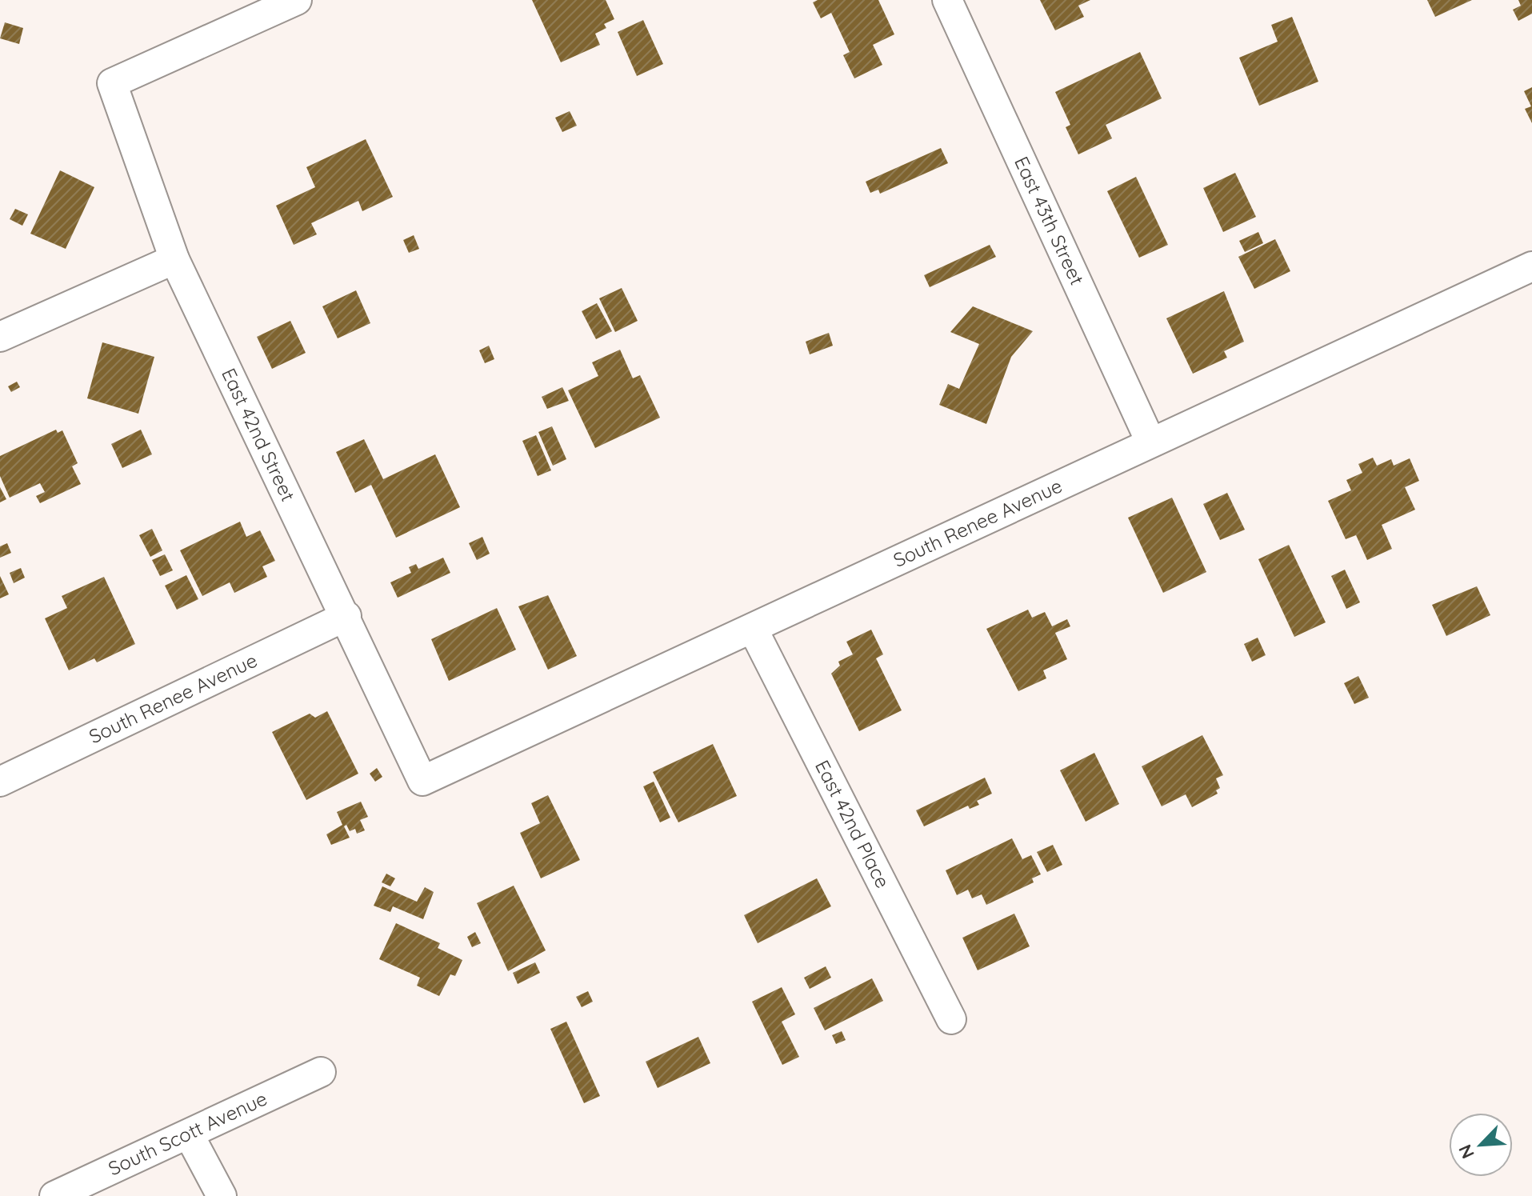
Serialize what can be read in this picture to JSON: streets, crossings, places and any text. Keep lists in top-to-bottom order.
{
  "streets": {
    "street": [
      "East 43th Street",
      "East 42nd Street",
      "South Renee Avenue",
      "East 42nd Place",
      "South Scott Avenue"
    ]
  },
  "crossings": [
    ["East 43th Street", "South Renee Avenue"],
    ["East 42nd Street", "South Renee Avenue"],
    ["South Renee Avenue", "East 42nd Place"]
  ],
  "north": "bottom left"
}
